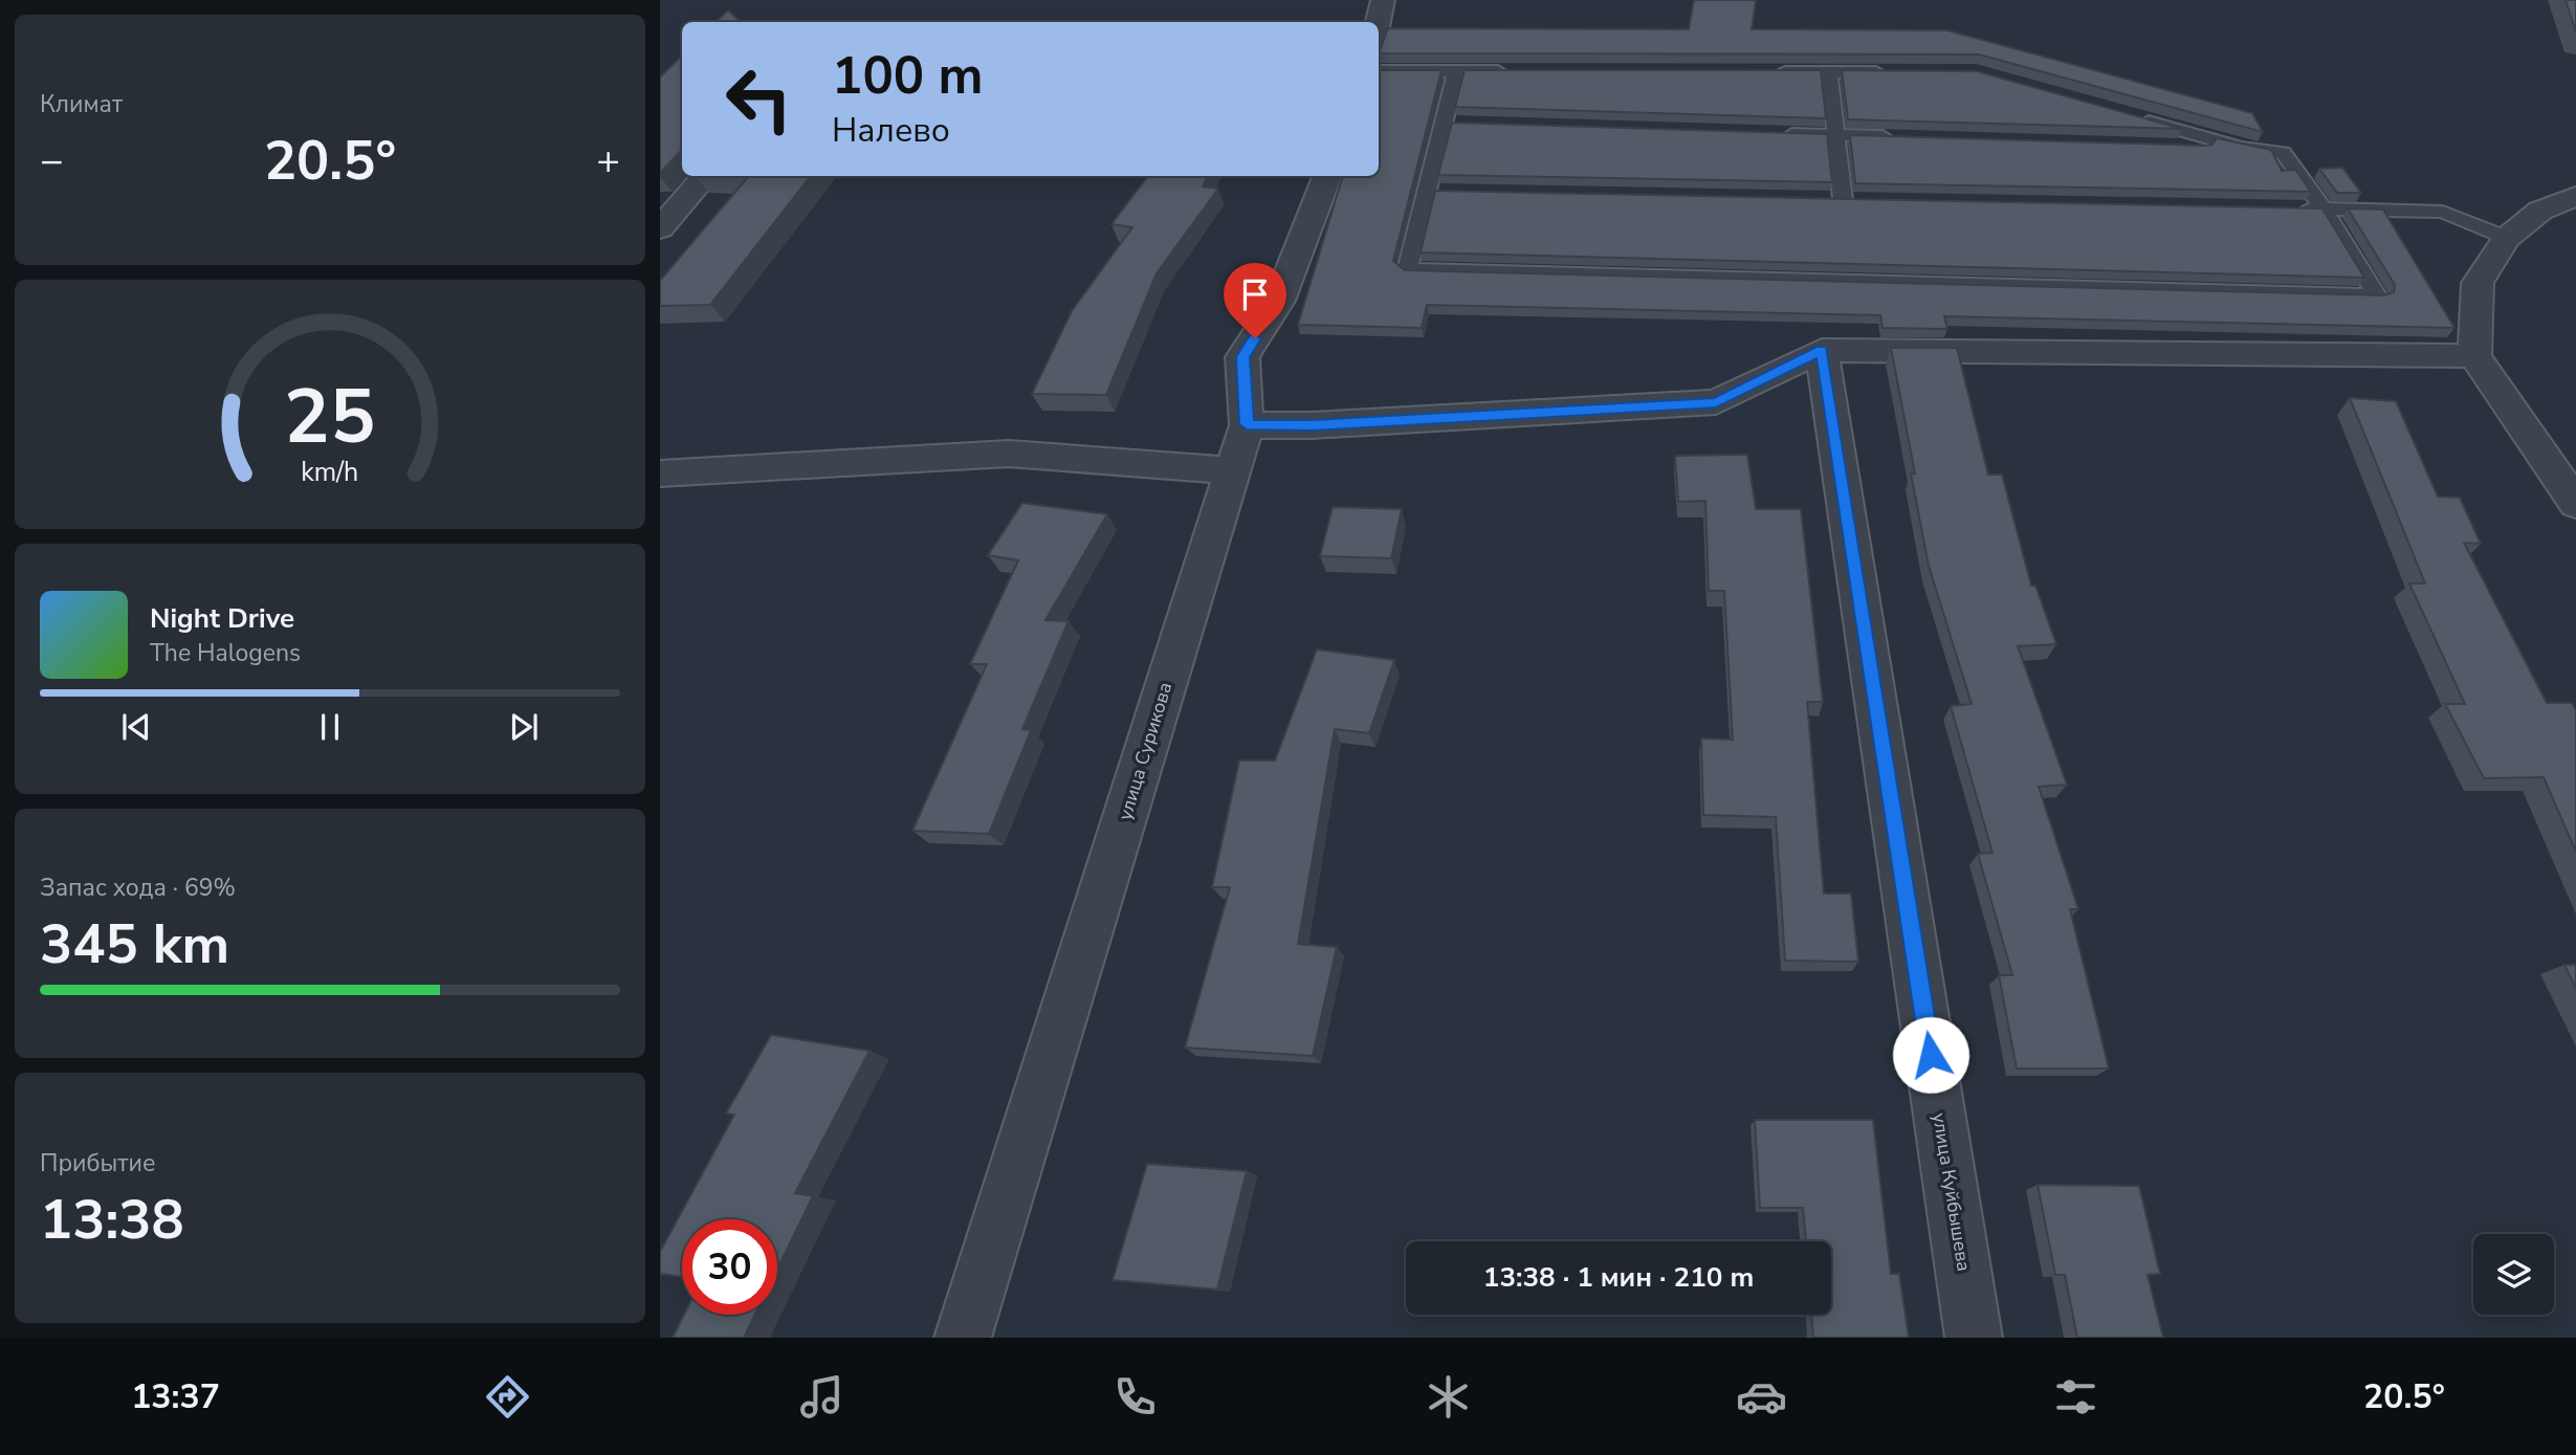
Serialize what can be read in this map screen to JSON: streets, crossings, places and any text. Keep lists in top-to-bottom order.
{
  "streets": {
    "street": ["улица Сурикова", "улица Куйбышева"]
  },
  "page": {
    "tile": [
      "Климат",
      ["Запас хода · 69%", "345 km"],
      ["Прибытие", "13:38"]
    ],
    "turn": ["100 m", "Налево"],
    "heat": ["−", "20.5°", "+"],
    "song": ["Night Drive", "The Halogens"],
    "limit": "30",
    "trip": "13:38 · 1 мин · 210 m",
    "tabs": ["13:37", "20.5°"],
    "gauge": ["25", "km/h"]
  }
}
